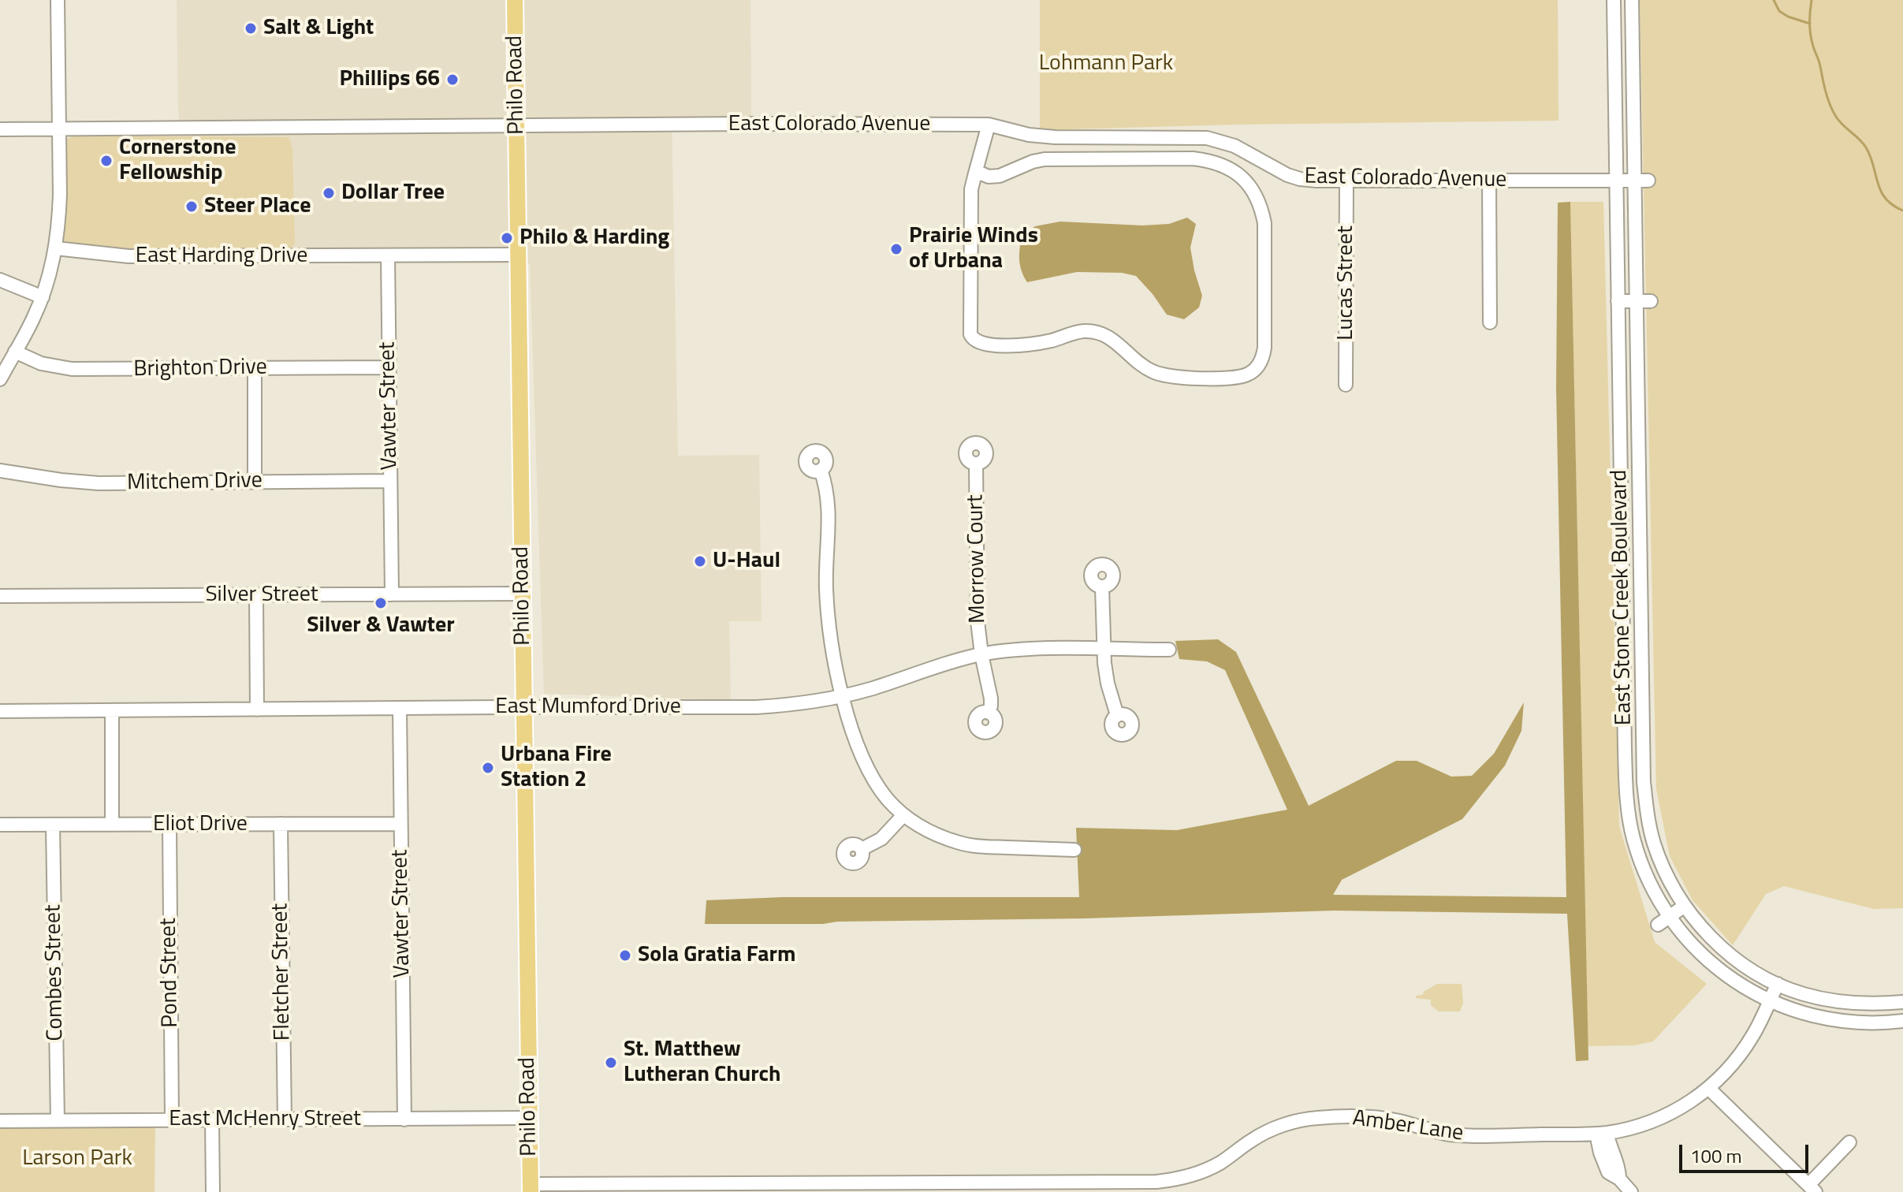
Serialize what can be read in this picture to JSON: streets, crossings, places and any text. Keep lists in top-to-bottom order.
{
  "streets": {
    "main road": ["Philo Road"],
    "street": [
      "East Colorado Avenue",
      "East Harding Drive",
      "Lucas Street",
      "Brighton Drive",
      "Vawter Street",
      "Mitchem Drive",
      "Morrow Court",
      "Silver Street",
      "East Stone Creek Boulevard",
      "East Mumford Drive",
      "Eliot Drive",
      "Fletcher Street",
      "Combes Street",
      "Pond Street",
      "East McHenry Street",
      "Amber Lane"
    ]
  },
  "crossings": [
    ["Philo Road", "East Colorado Avenue"],
    ["Philo Road", "East Harding Drive"],
    ["Philo Road", "Silver Street"],
    ["Philo Road", "East Mumford Drive"],
    ["Philo Road", "East McHenry Street"],
    ["Philo Road", "Amber Lane"],
    ["East Colorado Avenue", "Lucas Street"],
    ["East Colorado Avenue", "East Stone Creek Boulevard"],
    ["East Harding Drive", "Vawter Street"],
    ["Brighton Drive", "Vawter Street"],
    ["Vawter Street", "Mitchem Drive"],
    ["Vawter Street", "Silver Street"],
    ["Vawter Street", "East Mumford Drive"],
    ["Vawter Street", "Eliot Drive"],
    ["Vawter Street", "East McHenry Street"],
    ["Morrow Court", "East Mumford Drive"],
    ["East Stone Creek Boulevard", "Amber Lane"],
    ["Eliot Drive", "Fletcher Street"],
    ["Eliot Drive", "Combes Street"],
    ["Eliot Drive", "Pond Street"],
    ["Fletcher Street", "East McHenry Street"],
    ["Combes Street", "East McHenry Street"],
    ["Pond Street", "East McHenry Street"]
  ],
  "parks": ["Lohmann Park", "Larson Park"],
  "places": [
    "Salt & Light",
    "Phillips 66",
    "Cornerstone Fellowship",
    "Dollar Tree",
    "Steer Place",
    "Philo & Harding",
    "Prairie Winds of Urbana",
    "U-Haul",
    "Silver & Vawter",
    "Urbana Fire Station 2",
    "Sola Gratia Farm",
    "St. Matthew Lutheran Church"
  ],
  "scale_bar": "100 m"
}
